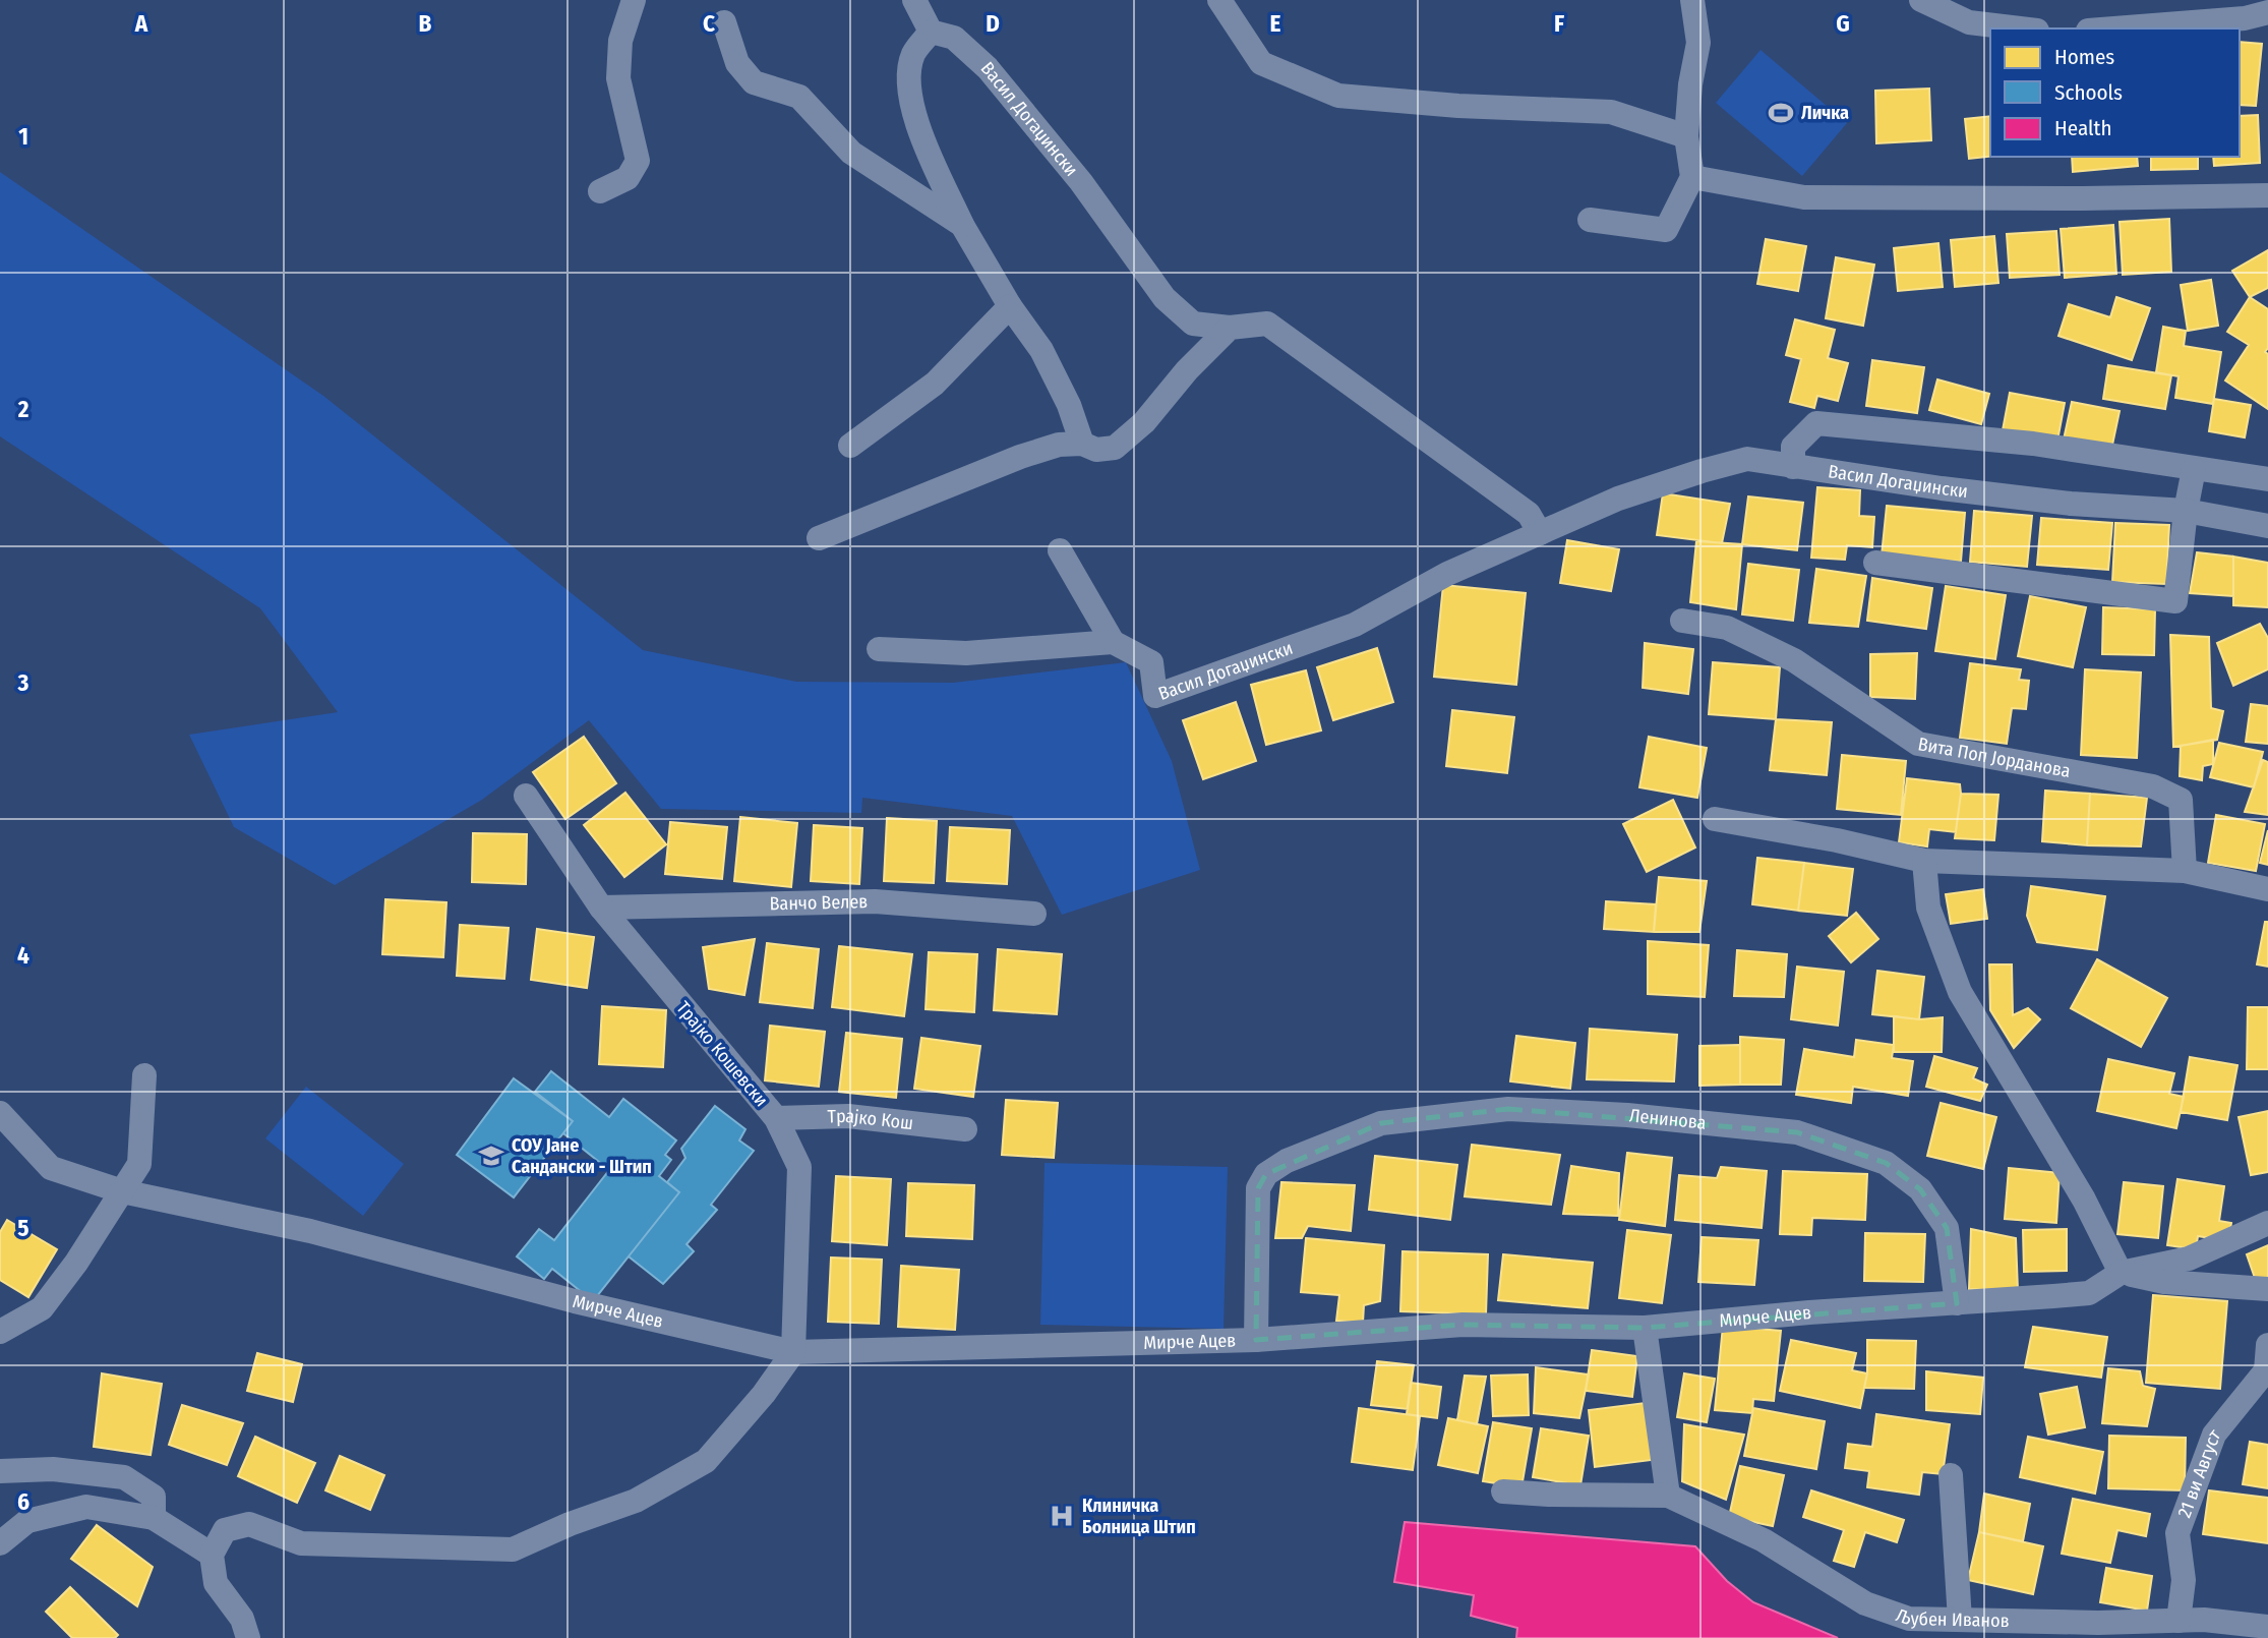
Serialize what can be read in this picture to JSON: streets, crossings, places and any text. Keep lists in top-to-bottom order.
{
  "streets": {
    "street": [
      "Васил Догаџински",
      "Вита Поп Јорданова",
      "Ванчо Велев",
      "Трајко Кошевски",
      "Ленинова",
      "Трајко Кош",
      "Мирче Ацев",
      "21 ви Август",
      "Љубен Иванов"
    ]
  },
  "crossings": [
    ["Ванчо Велев", "Трајко Кошевски"],
    ["Трајко Кошевски", "Трајко Кош"],
    ["Трајко Кошевски", "Мирче Ацев"],
    ["Ленинова", "Мирче Ацев"],
    ["21 ви Август", "Љубен Иванов"]
  ],
  "places": {
    "sports": ["Личка"],
    "school or university": ["СОУ Јане Сандански - Штип"],
    "hospital": ["Клиничка Болница Штип"]
  },
  "legend": ["Homes", "Schools", "Health"],
  "grid": {
    "columns": [
      "A",
      "B",
      "C",
      "D",
      "E",
      "F",
      "G"
    ],
    "rows": [
      "1",
      "2",
      "3",
      "4",
      "5",
      "6"
    ]
  }
}
